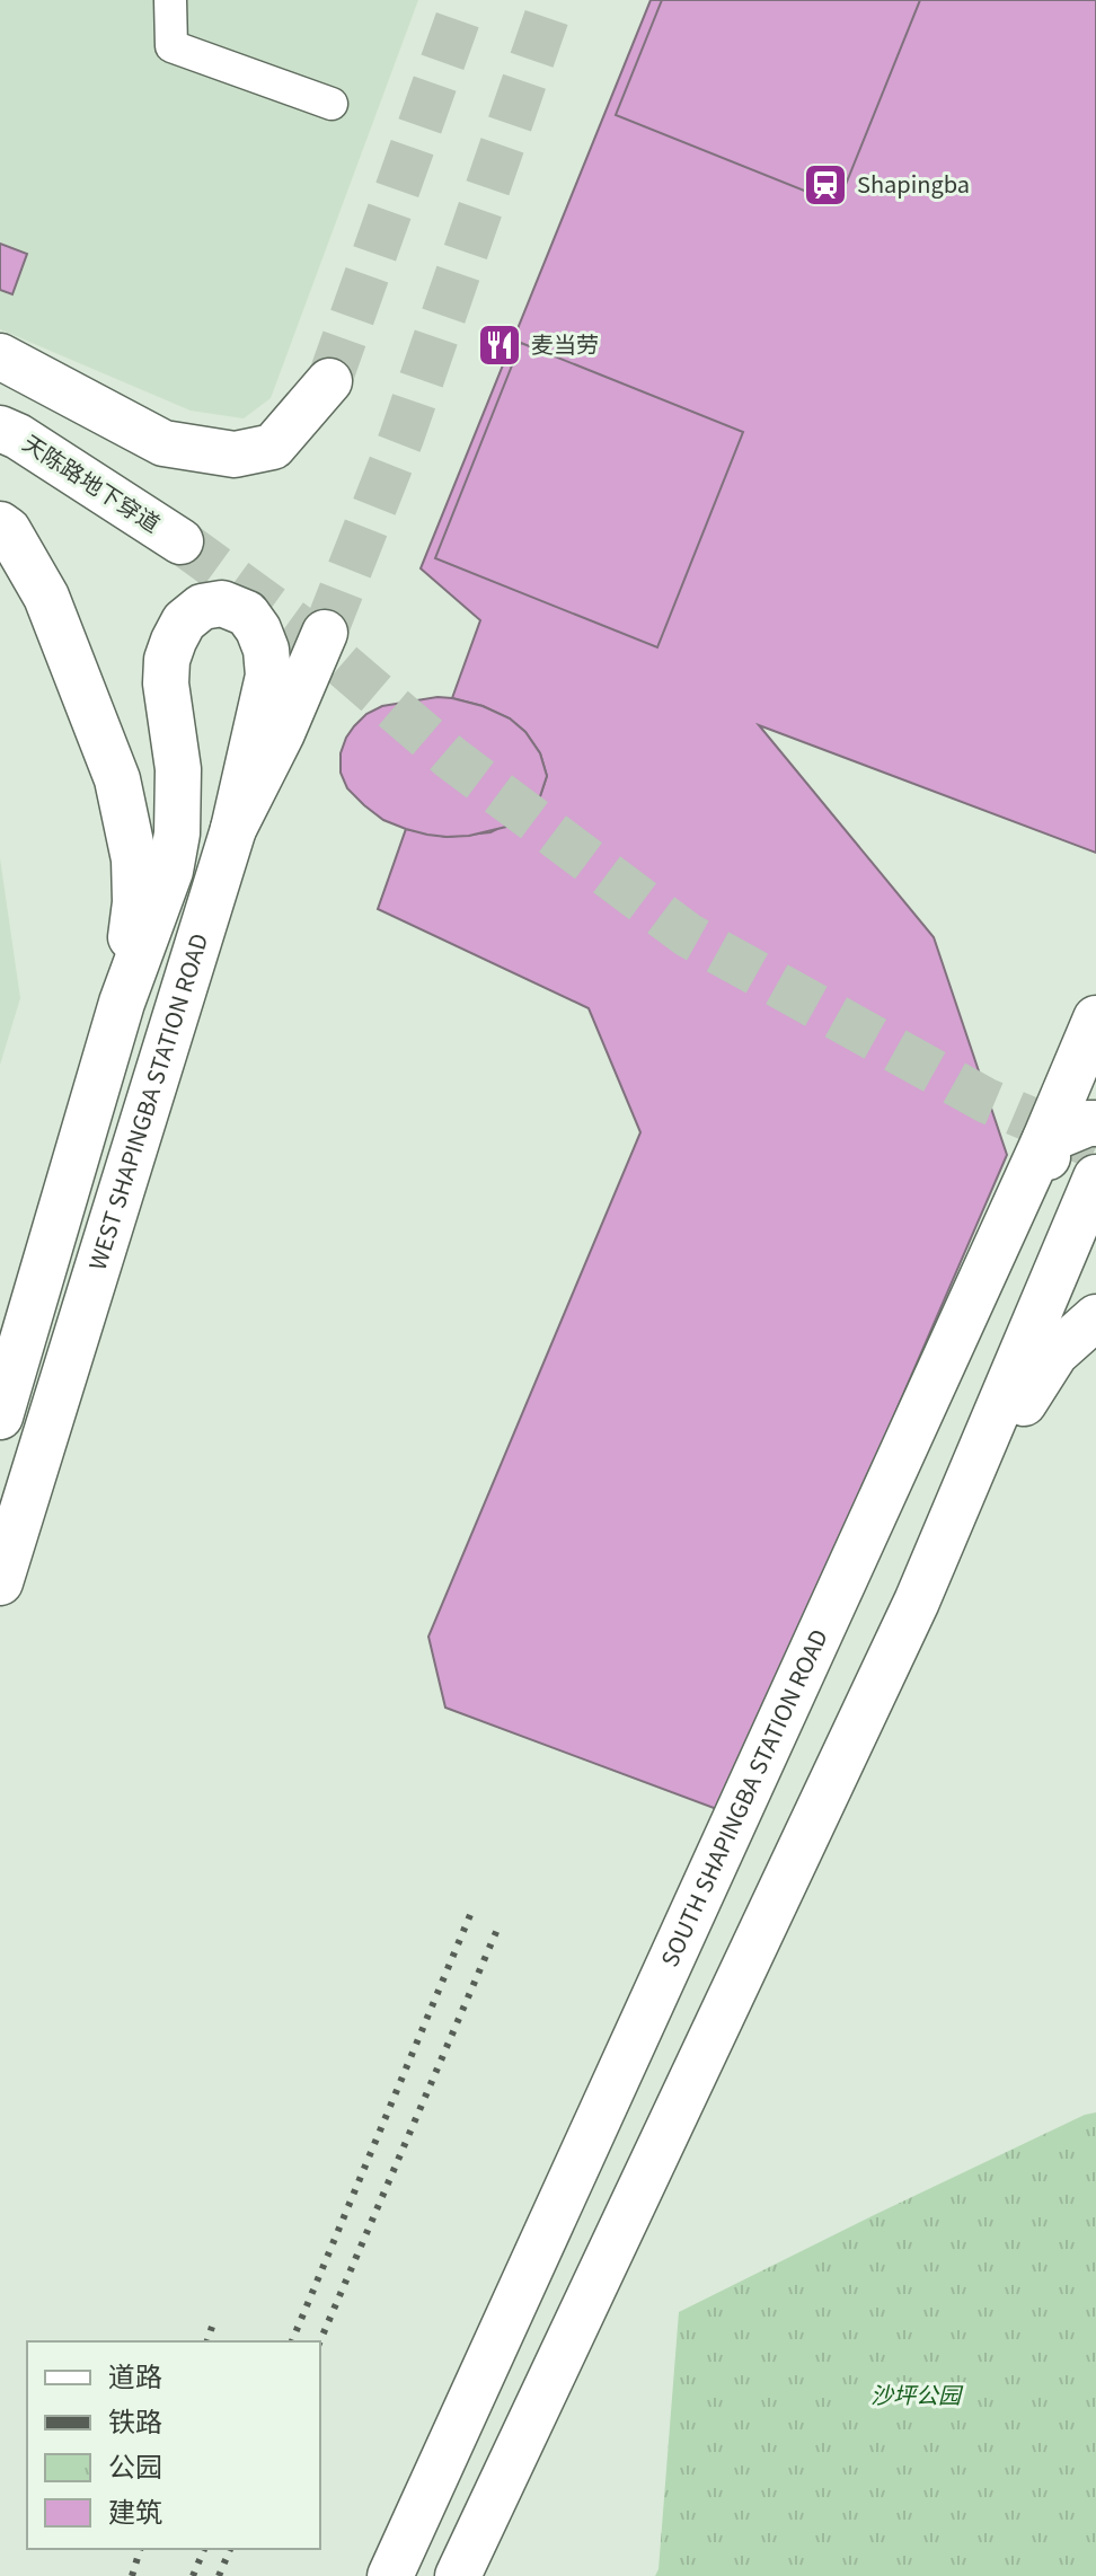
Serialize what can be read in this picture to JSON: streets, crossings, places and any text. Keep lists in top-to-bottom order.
{
  "streets": {
    "main road": ["天陈路地下穿道", "WEST SHAPINGBA STATION ROAD", "SOUTH SHAPINGBA STATION ROAD"]
  },
  "parks": ["沙坪公园"],
  "places": {
    "station": ["Shapingba"],
    "restaurant": ["麦当劳"]
  },
  "legend": [
    "道路",
    "铁路",
    "公园",
    "建筑"
  ]
}
